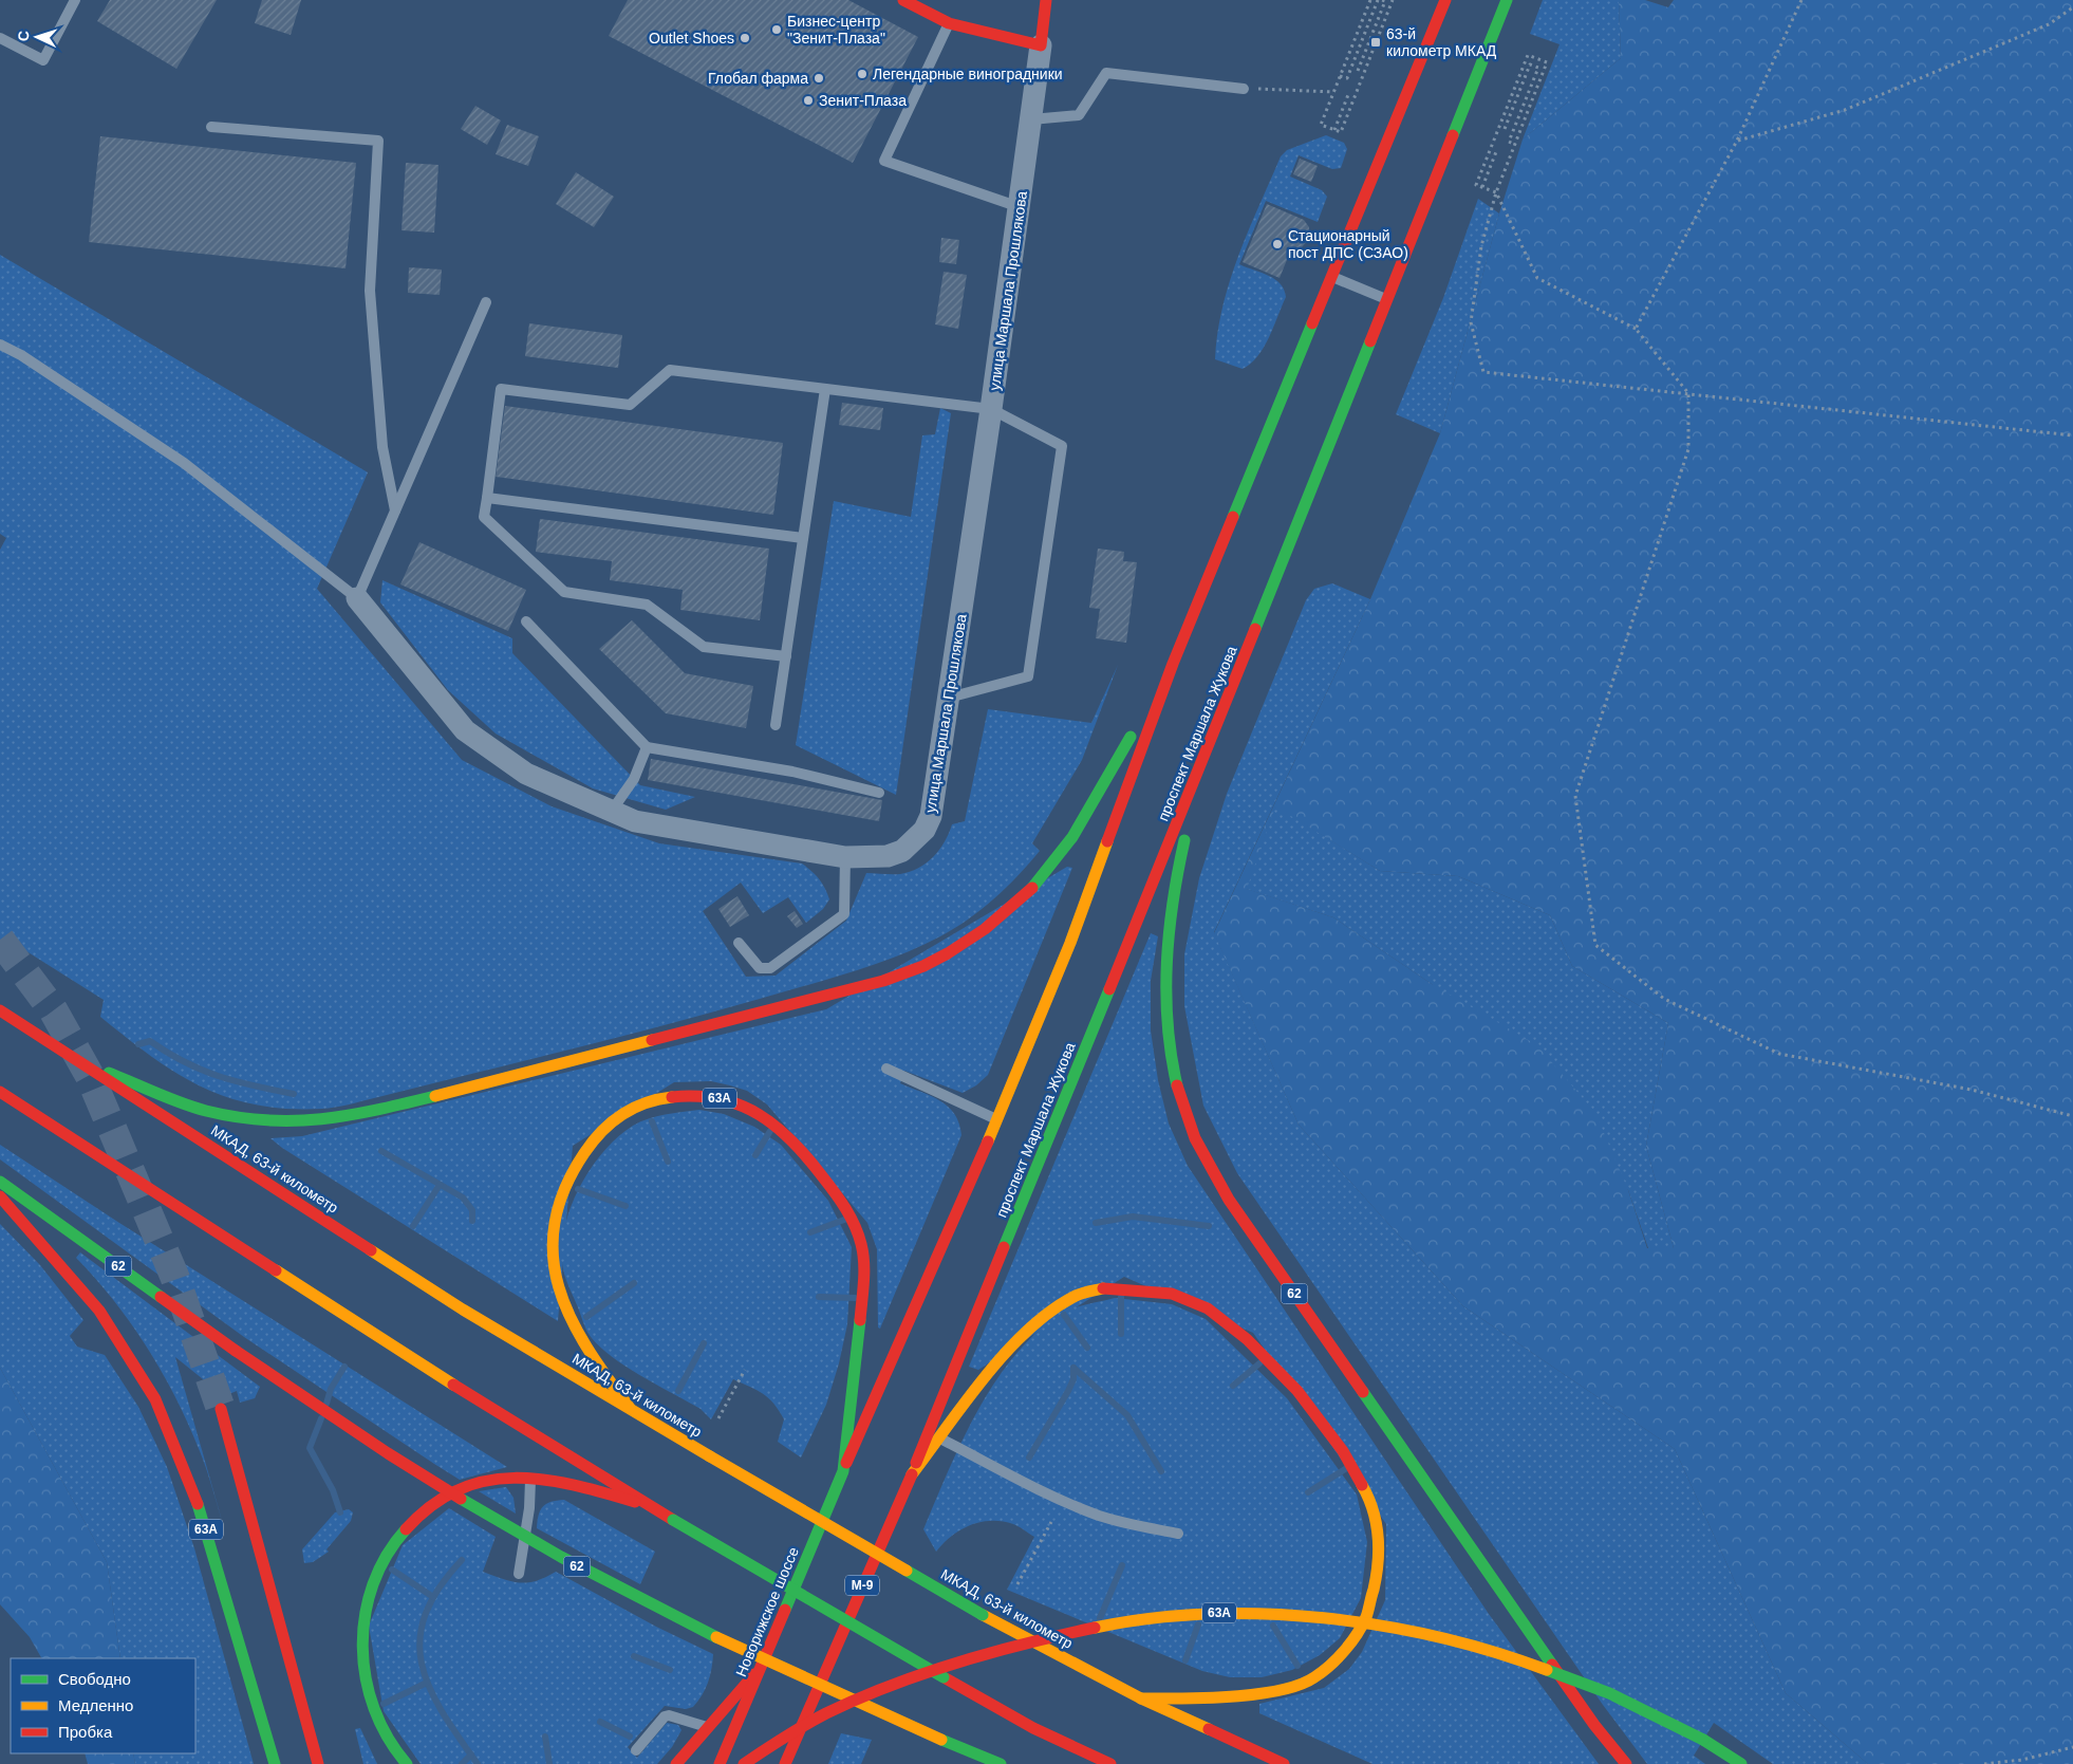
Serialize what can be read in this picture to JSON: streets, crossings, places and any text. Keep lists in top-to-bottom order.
{
  "streets": {
    "main road": [
      "улица Маршала Прошлякова",
      "проспект Маршала Жукова",
      "63A",
      "МКАД, 63-й километр",
      "62",
      "М-9",
      "Новорижское шоссе"
    ]
  },
  "crossings": [
    ["проспект Маршала Жукова", "62"],
    ["проспект Маршала Жукова", "М-9"],
    ["63A", "МКАД, 63-й километр"],
    ["63A", "Новорижское шоссе"]
  ],
  "places": {
    "other": [
      "Бизнес-центр \"Зенит-Плаза\"",
      "Outlet Shoes",
      "Легендарные виноградники",
      "Глобал фарма",
      "Зенит-Плаза",
      "Стационарный пост ДПС (СЗАО)"
    ],
    "transit": ["63-й километр МКАД"]
  },
  "legend": ["Свободно", "Медленно", "Пробка"],
  "north": "left"
}
